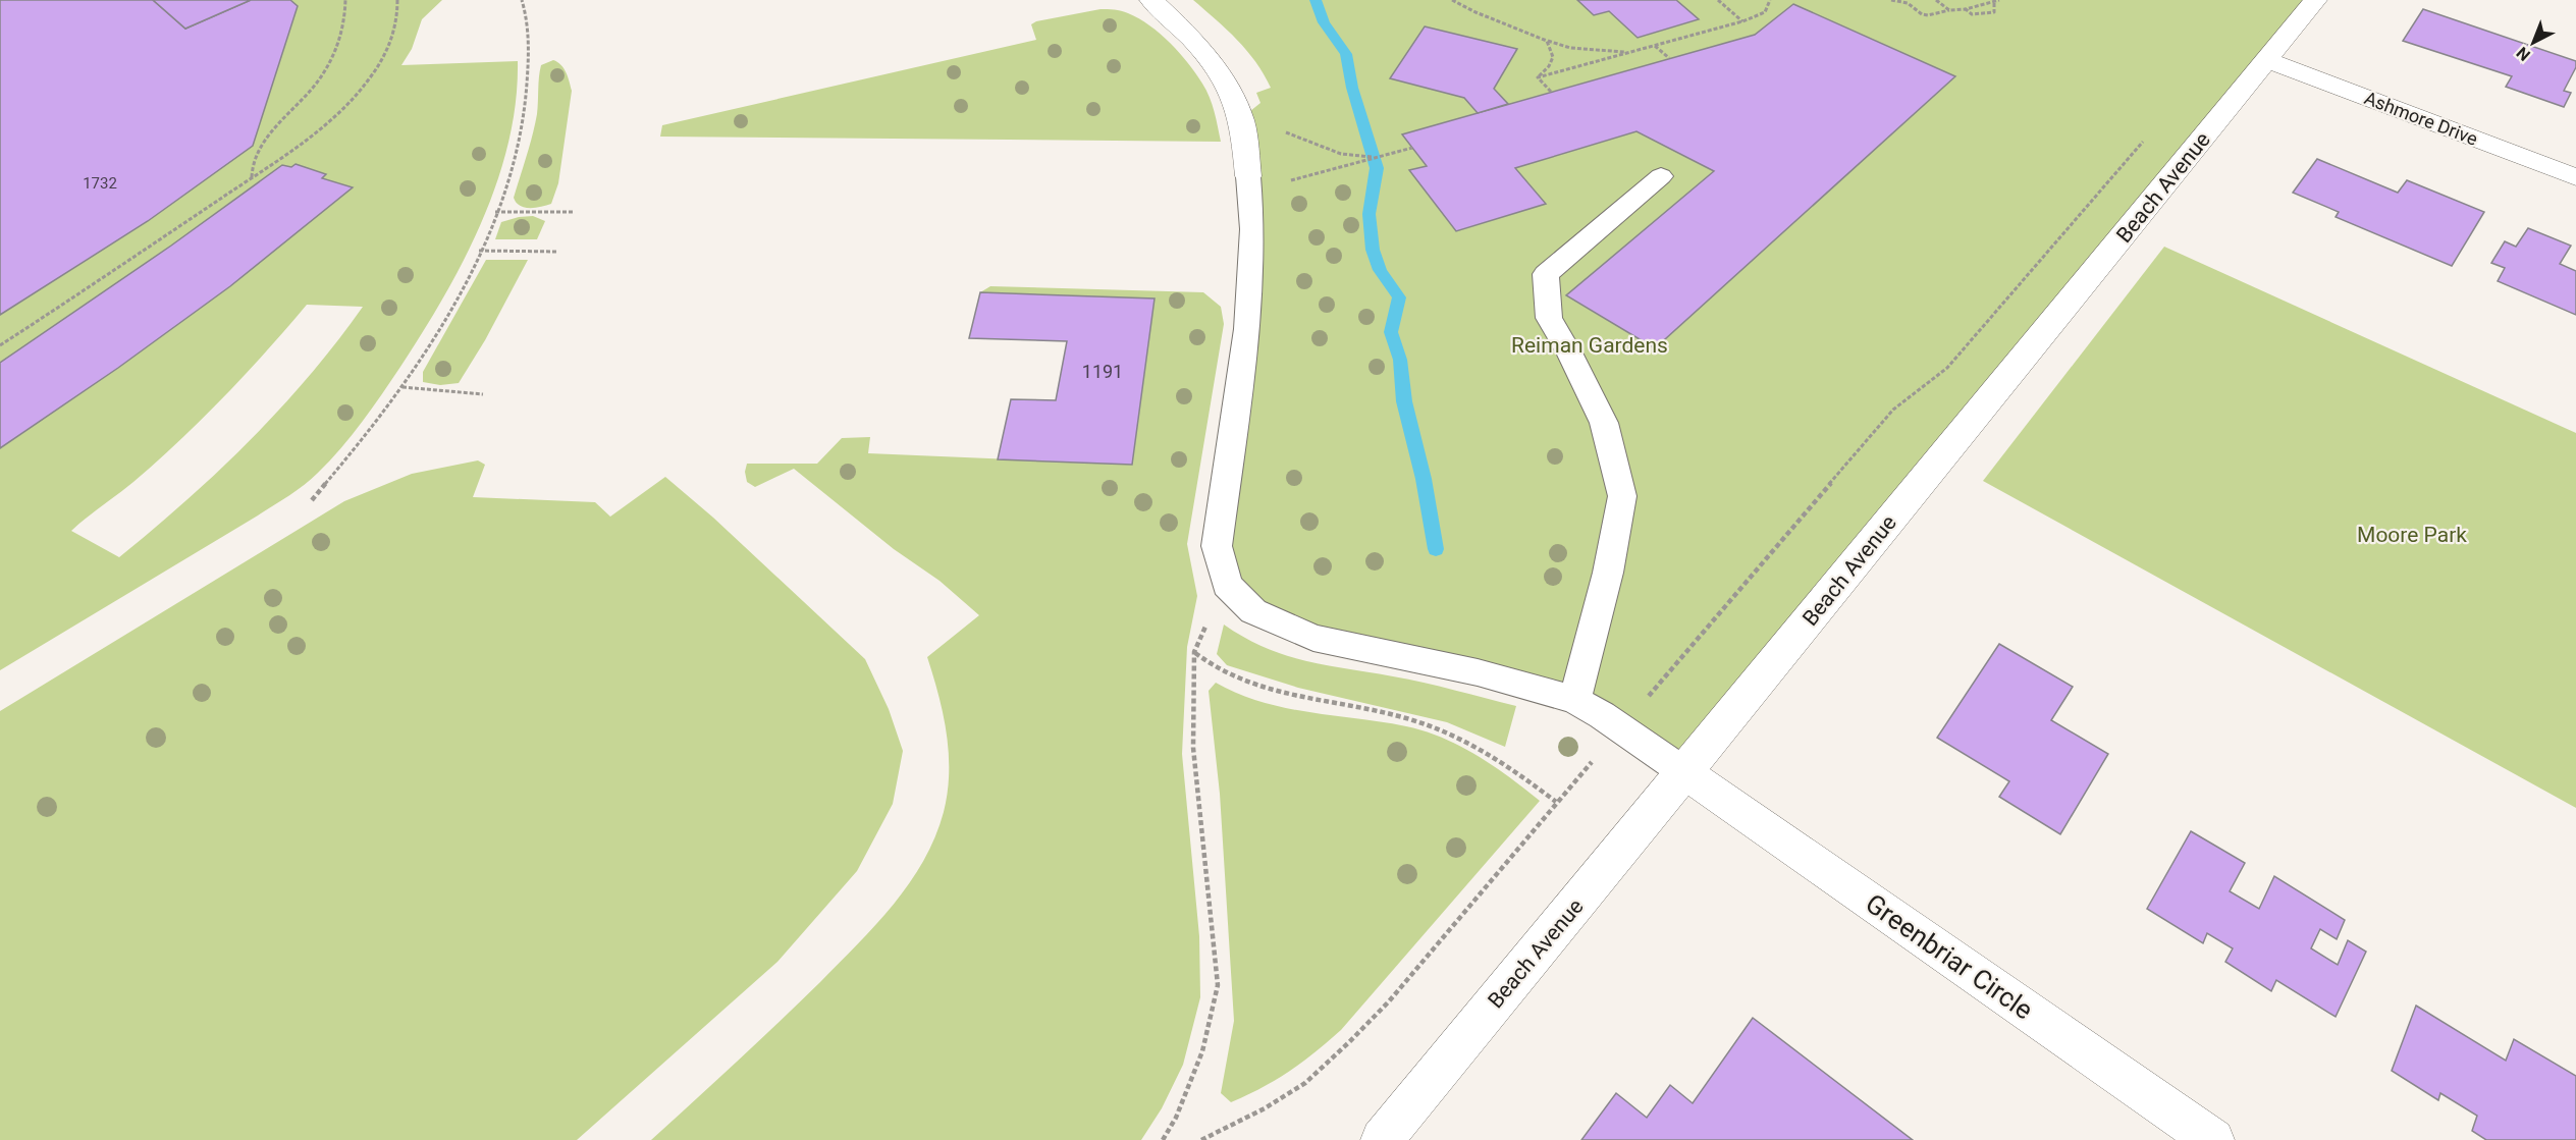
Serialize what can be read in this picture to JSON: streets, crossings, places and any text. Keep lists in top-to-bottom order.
{
  "streets": {
    "street": ["Ashmore Drive", "Beach Avenue", "Greenbriar Circle"]
  },
  "crossings": [
    ["Ashmore Drive", "Beach Avenue"],
    ["Beach Avenue", "Greenbriar Circle"]
  ],
  "parks": ["Reiman Gardens", "Moore Park"],
  "house_numbers": ["1732", "1191"],
  "north": "bottom left"
}
